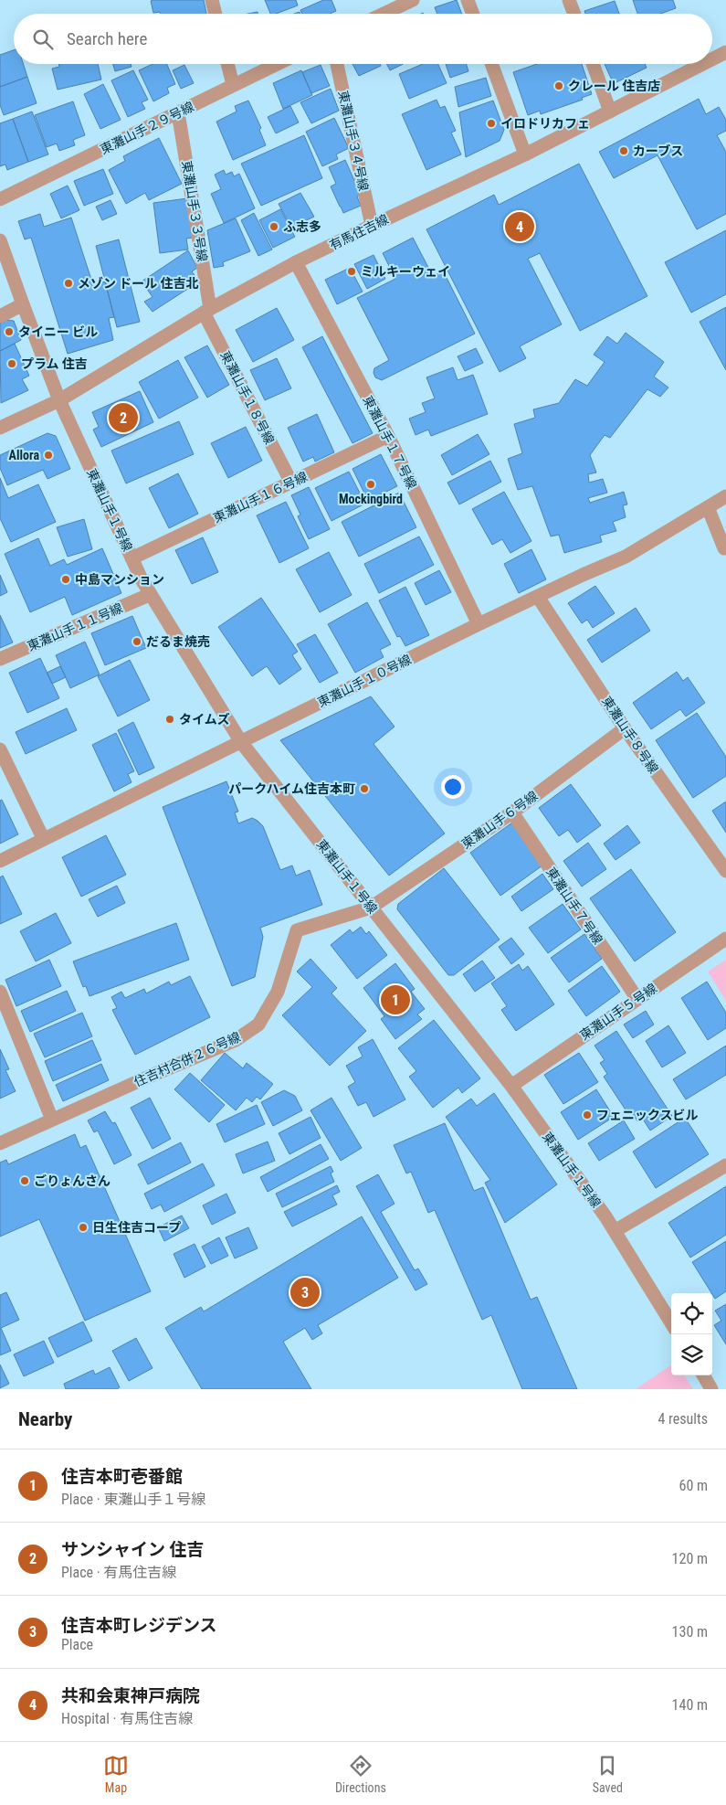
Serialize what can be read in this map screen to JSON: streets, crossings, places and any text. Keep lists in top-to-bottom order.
{
  "streets": {
    "street": [
      "東灘山手２９号線",
      "東灘山手３４号線",
      "東灘山手３３号線",
      "有馬住吉線",
      "東灘山手１８号線",
      "東灘山手１７号線",
      "東灘山手１６号線",
      "東灘山手１号線",
      "東灘山手１１号線",
      "東灘山手１０号線",
      "東灘山手８号線",
      "東灘山手６号線",
      "東灘山手７号線",
      "東灘山手５号線",
      "住吉村合併２６号線"
    ]
  },
  "crossings": [
    ["東灘山手２９号線", "東灘山手３３号線"],
    ["東灘山手３４号線", "有馬住吉線"],
    ["東灘山手３３号線", "有馬住吉線"],
    ["東灘山手３３号線", "東灘山手１８号線"],
    ["有馬住吉線", "東灘山手１８号線"],
    ["有馬住吉線", "東灘山手１７号線"],
    ["有馬住吉線", "東灘山手１号線"],
    ["東灘山手１８号線", "東灘山手１６号線"],
    ["東灘山手１７号線", "東灘山手１６号線"],
    ["東灘山手１７号線", "東灘山手１０号線"],
    ["東灘山手１６号線", "東灘山手１号線"],
    ["東灘山手１号線", "東灘山手１１号線"],
    ["東灘山手１号線", "東灘山手１０号線"],
    ["東灘山手１号線", "東灘山手６号線"],
    ["東灘山手１号線", "東灘山手５号線"],
    ["東灘山手１号線", "住吉村合併２６号線"],
    ["東灘山手１０号線", "東灘山手８号線"],
    ["東灘山手８号線", "東灘山手６号線"],
    ["東灘山手６号線", "東灘山手７号線"],
    ["東灘山手６号線", "住吉村合併２６号線"],
    ["東灘山手７号線", "東灘山手５号線"]
  ],
  "places": [
    "クレール 住吉店",
    "イロドリカフェ",
    "カーブス",
    "ふ志多",
    "ミルキーウェイ",
    "メゾン ドール 住吉北",
    "タイニー ビル",
    "プラム 住吉",
    "Allora",
    "Mockingbird",
    "中島マンション",
    "だるま焼売",
    "タイムズ",
    "パークハイム住吉本町",
    "フェニックスビル",
    "ごりょんさん",
    "日生住吉コープ"
  ],
  "page": {
    "search": "Search here",
    "pins": [
      "4",
      "2",
      "1",
      "3"
    ],
    "heading": ["Nearby", "4 results"],
    "list": [
      {
        "mark": "1",
        "name": "住吉本町壱番館",
        "note": "Place · 東灘山手１号線",
        "value": "60 m"
      },
      {
        "mark": "2",
        "name": "サンシャイン 住吉",
        "note": "Place · 有馬住吉線",
        "value": "120 m"
      },
      {
        "mark": "3",
        "name": "住吉本町レジデンス",
        "note": "Place",
        "value": "130 m"
      },
      {
        "mark": "4",
        "name": "共和会東神戸病院",
        "note": "Hospital · 有馬住吉線",
        "value": "140 m"
      }
    ],
    "nav": ["Map", "Directions", "Saved"]
  }
}
